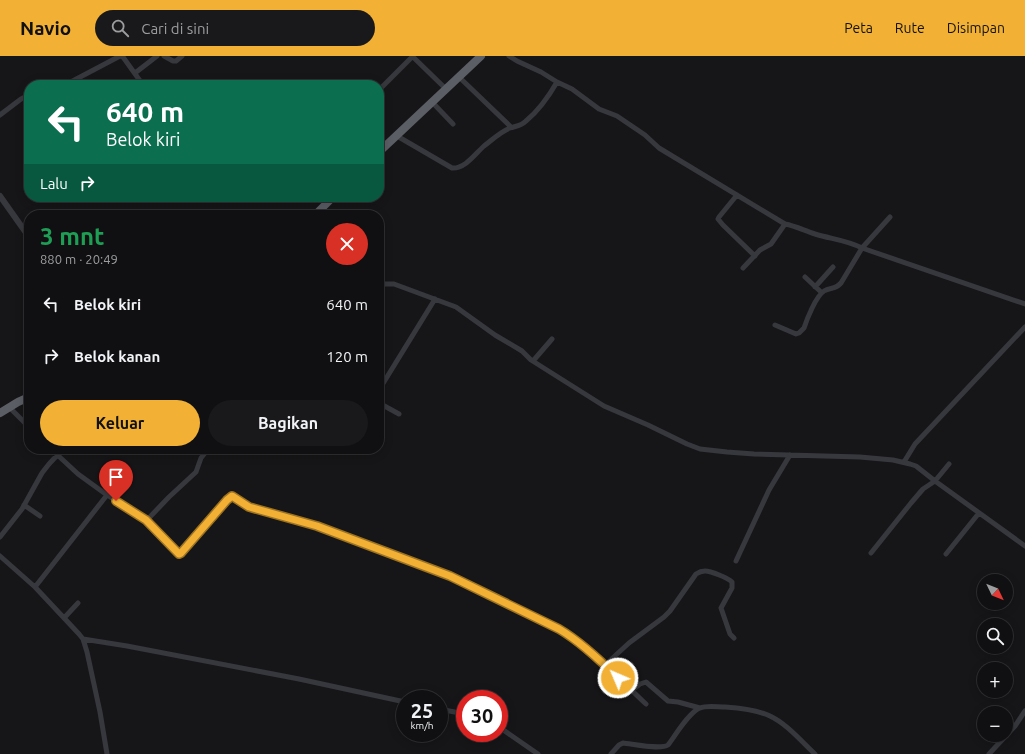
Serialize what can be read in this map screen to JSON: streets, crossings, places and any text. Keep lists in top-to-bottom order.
{
  "north": "bottom right",
  "page": {
    "header": "Navio",
    "search": "Cari di sini",
    "nav": ["Peta", "Rute", "Disimpan"],
    "turn": ["640 m", "Belok kiri"],
    "then": "Lalu",
    "heading": ["3 mnt", "880 m · 20:49"],
    "list": [
      {
        "name": "Belok kiri",
        "value": "640 m"
      },
      {
        "name": "Belok kanan",
        "value": "120 m"
      }
    ],
    "buttons": ["Keluar", "Bagikan"],
    "map_buttons": ["+", "−"],
    "speed": "25 km/h",
    "limit": "30"
  }
}
